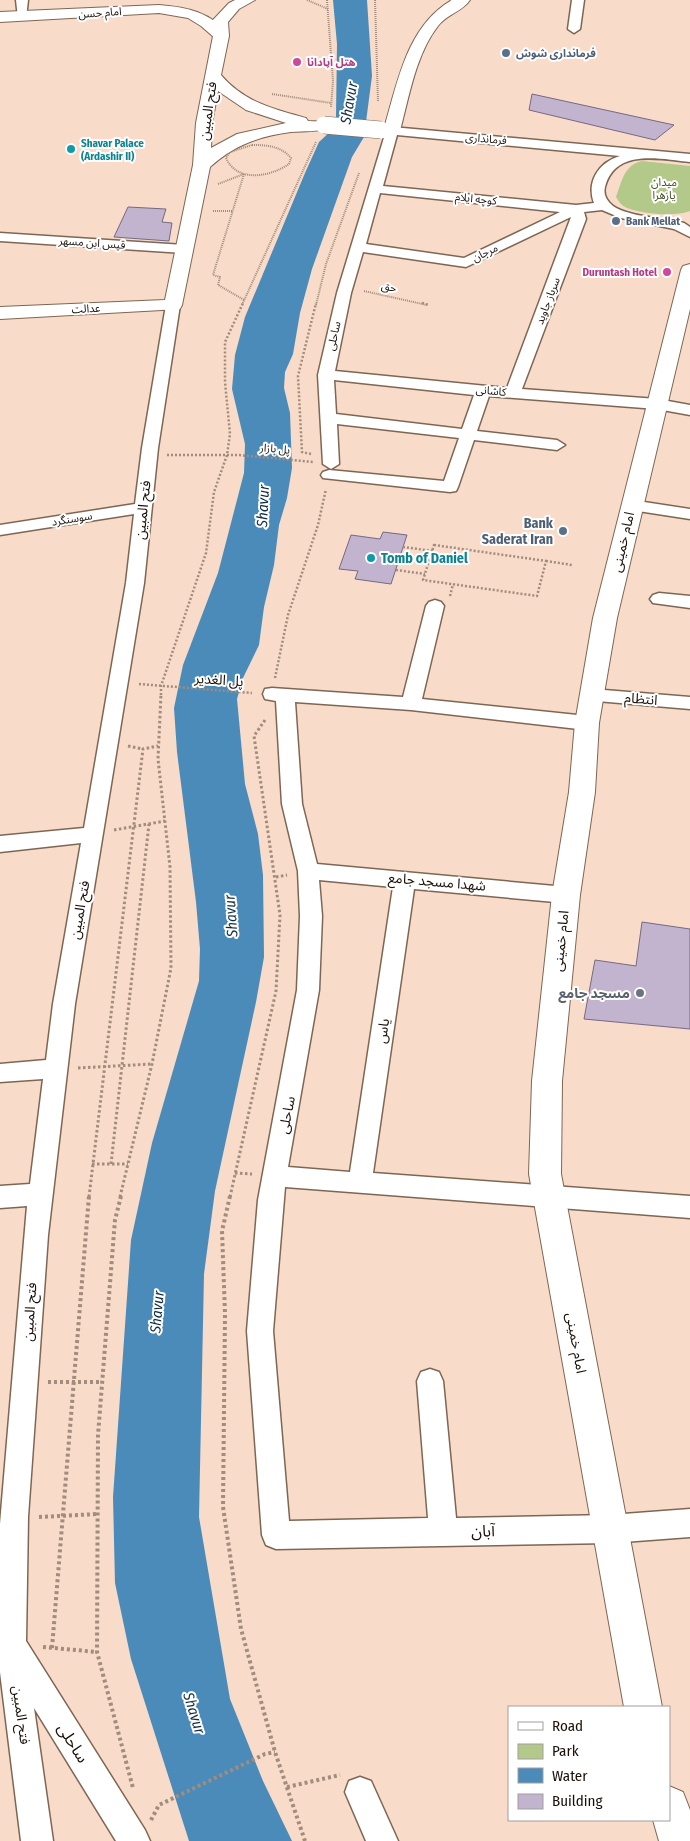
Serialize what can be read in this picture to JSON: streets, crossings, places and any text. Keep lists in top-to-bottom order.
{
  "streets": {
    "street": [
      "امام حسن",
      "فتح المبین",
      "فرمانداری",
      "کوچه ایلام",
      "قیس ابن مسهر",
      "مرجان",
      "سرباز جاوید",
      "عدالت",
      "ساحلی",
      "کاشانی",
      "سوسنگرد",
      "امام خمینی",
      "انتظام",
      "شهدا مسجد جامع",
      "یاس",
      "آبان"
    ],
    "path": ["حق", "پل بازار", "پل الغدیر"]
  },
  "crossings": [
    ["امام حسن", "فتح المبین"],
    ["فتح المبین", "قیس ابن مسهر"],
    ["فتح المبین", "عدالت"],
    ["فتح المبین", "ساحلی"],
    ["فتح المبین", "پل بازار"],
    ["فتح المبین", "سوسنگرد"],
    ["فتح المبین", "پل الغدیر"],
    ["فرمانداری", "ساحلی"],
    ["کوچه ایلام", "مرجان"],
    ["کوچه ایلام", "سرباز جاوید"],
    ["کوچه ایلام", "ساحلی"],
    ["مرجان", "سرباز جاوید"],
    ["مرجان", "ساحلی"],
    ["حق", "ساحلی"],
    ["سرباز جاوید", "کاشانی"],
    ["ساحلی", "کاشانی"],
    ["ساحلی", "پل الغدیر"],
    ["ساحلی", "شهدا مسجد جامع"],
    ["ساحلی", "آبان"],
    ["کاشانی", "امام خمینی"],
    ["امام خمینی", "انتظام"],
    ["امام خمینی", "شهدا مسجد جامع"],
    ["امام خمینی", "آبان"],
    ["شهدا مسجد جامع", "یاس"]
  ],
  "water": ["Shavur"],
  "parks": ["میدان یازهرا"],
  "places": [
    "فرمانداری شوش",
    "هتل آپادانا",
    "Shavar Palace (Ardashir II)",
    "Bank Mellat",
    "Duruntash Hotel",
    "Bank Saderat Iran",
    "Tomb of Daniel",
    "مسجد جامع"
  ],
  "legend": [
    "Road",
    "Park",
    "Water",
    "Building"
  ]
}
